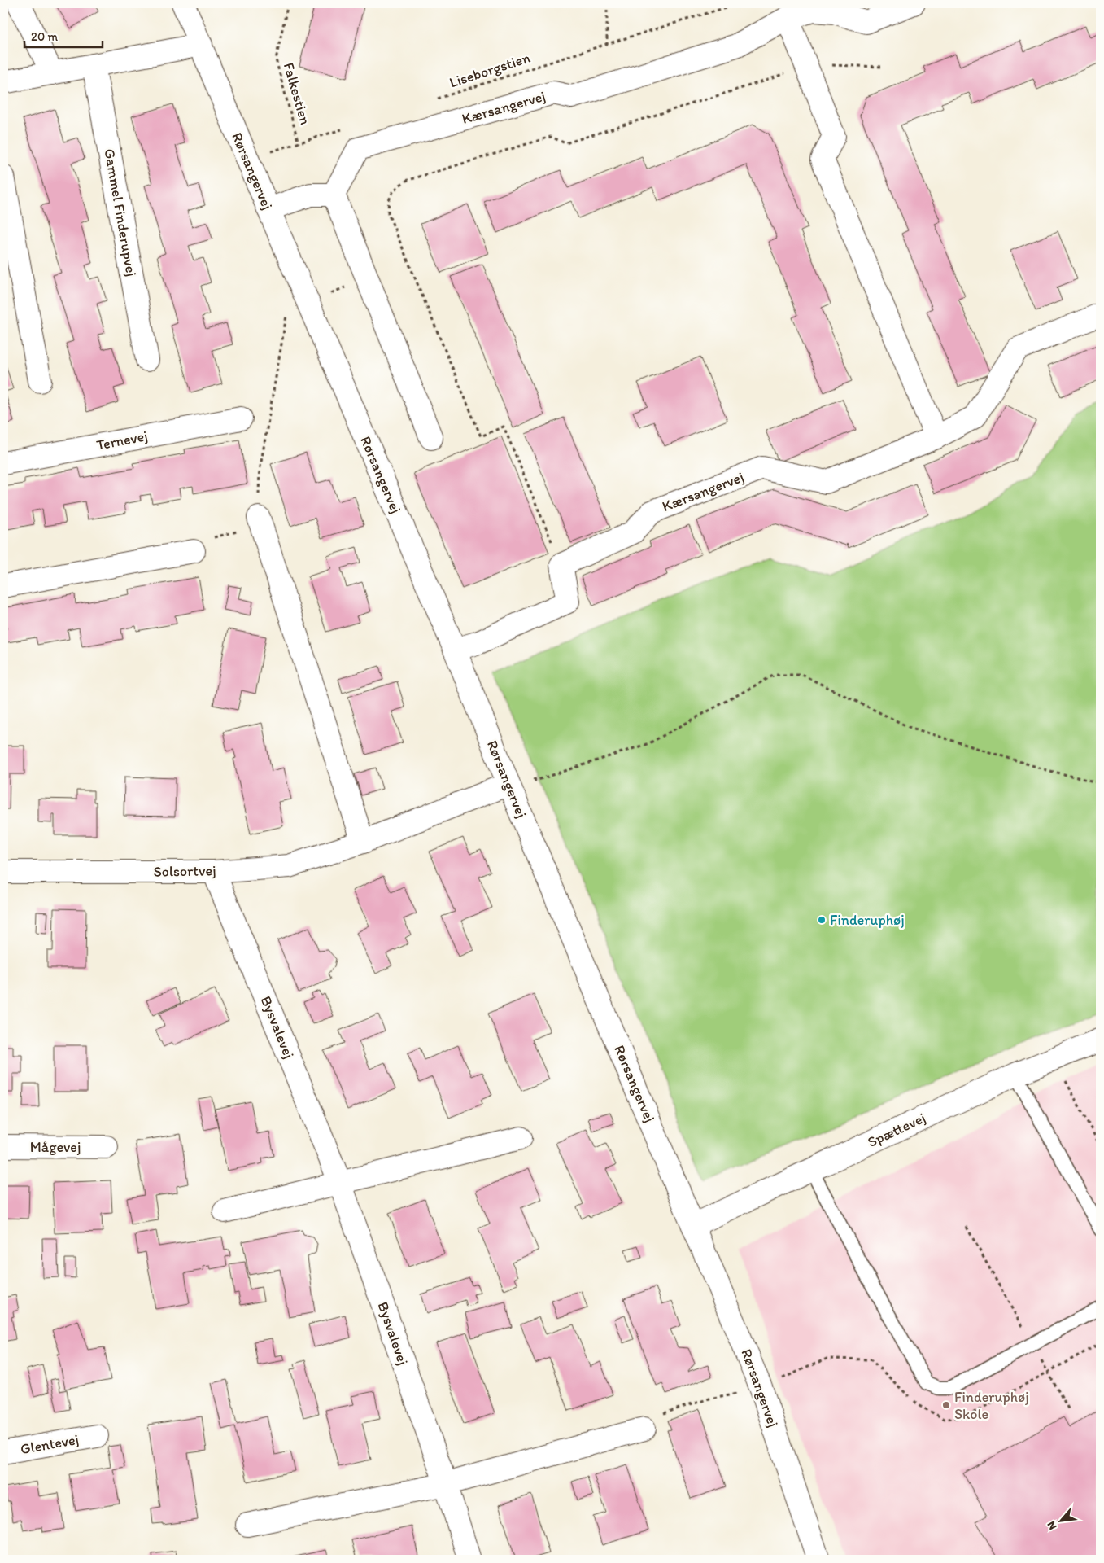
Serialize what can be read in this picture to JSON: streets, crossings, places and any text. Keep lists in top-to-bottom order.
{
  "streets": {
    "street": [
      "Kærsangervej",
      "Rørsangervej",
      "Gammel Finderupvej",
      "Ternevej",
      "Solsortvej",
      "Bysvalevej",
      "Spættevej",
      "Mågevej",
      "Glentevej"
    ],
    "path": ["Liseborgstien", "Falkestien"]
  },
  "crossings": [
    ["Rørsangervej", "Solsortvej"],
    ["Rørsangervej", "Spættevej"],
    ["Solsortvej", "Bysvalevej"]
  ],
  "places": ["Finderuphøj", "Finderuphøj Skole"],
  "scale_bar": "20 m",
  "north": "bottom left"
}
